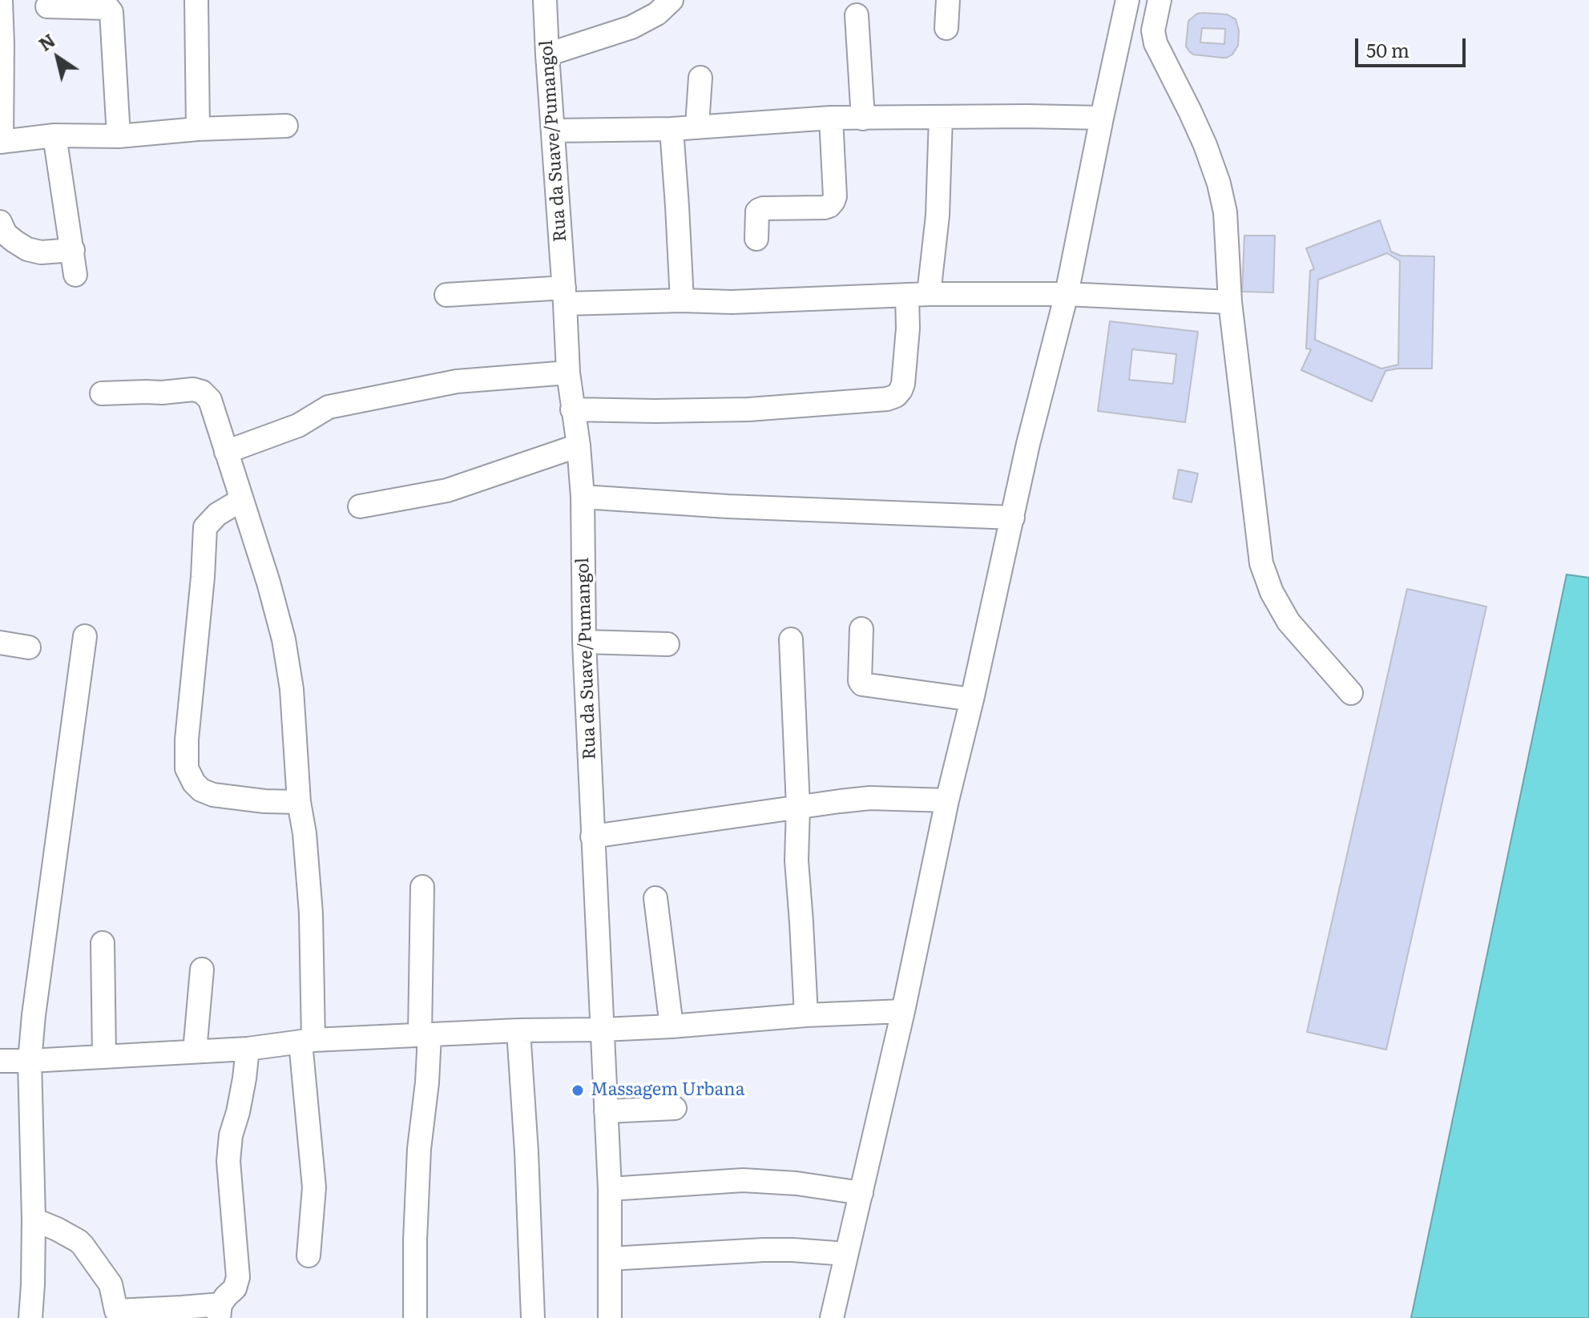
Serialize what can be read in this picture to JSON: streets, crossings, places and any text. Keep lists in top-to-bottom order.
{
  "streets": {
    "street": ["Rua da Suave/Pumangol"]
  },
  "places": ["Massagem Urbana"],
  "scale_bar": "50 m",
  "north": "top left"
}
